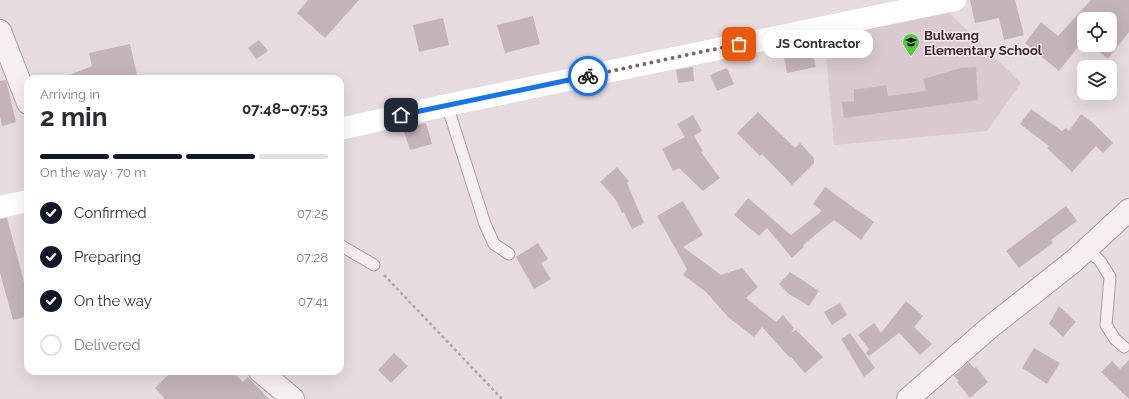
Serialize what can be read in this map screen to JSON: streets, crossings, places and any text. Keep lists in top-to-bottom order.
{
  "places": {
    "other": ["JS Contractor"],
    "school or university": ["Bulwang Elementary School"]
  },
  "page": {
    "bubble": "JS Contractor",
    "heading": ["2 min", "Arriving in", "07:48–07:53"],
    "bar": "On the way · 70 m",
    "list": [
      ["Confirmed", "07:25"],
      ["Preparing", "07:28"],
      ["On the way", "07:41"],
      "Delivered"
    ]
  }
}
